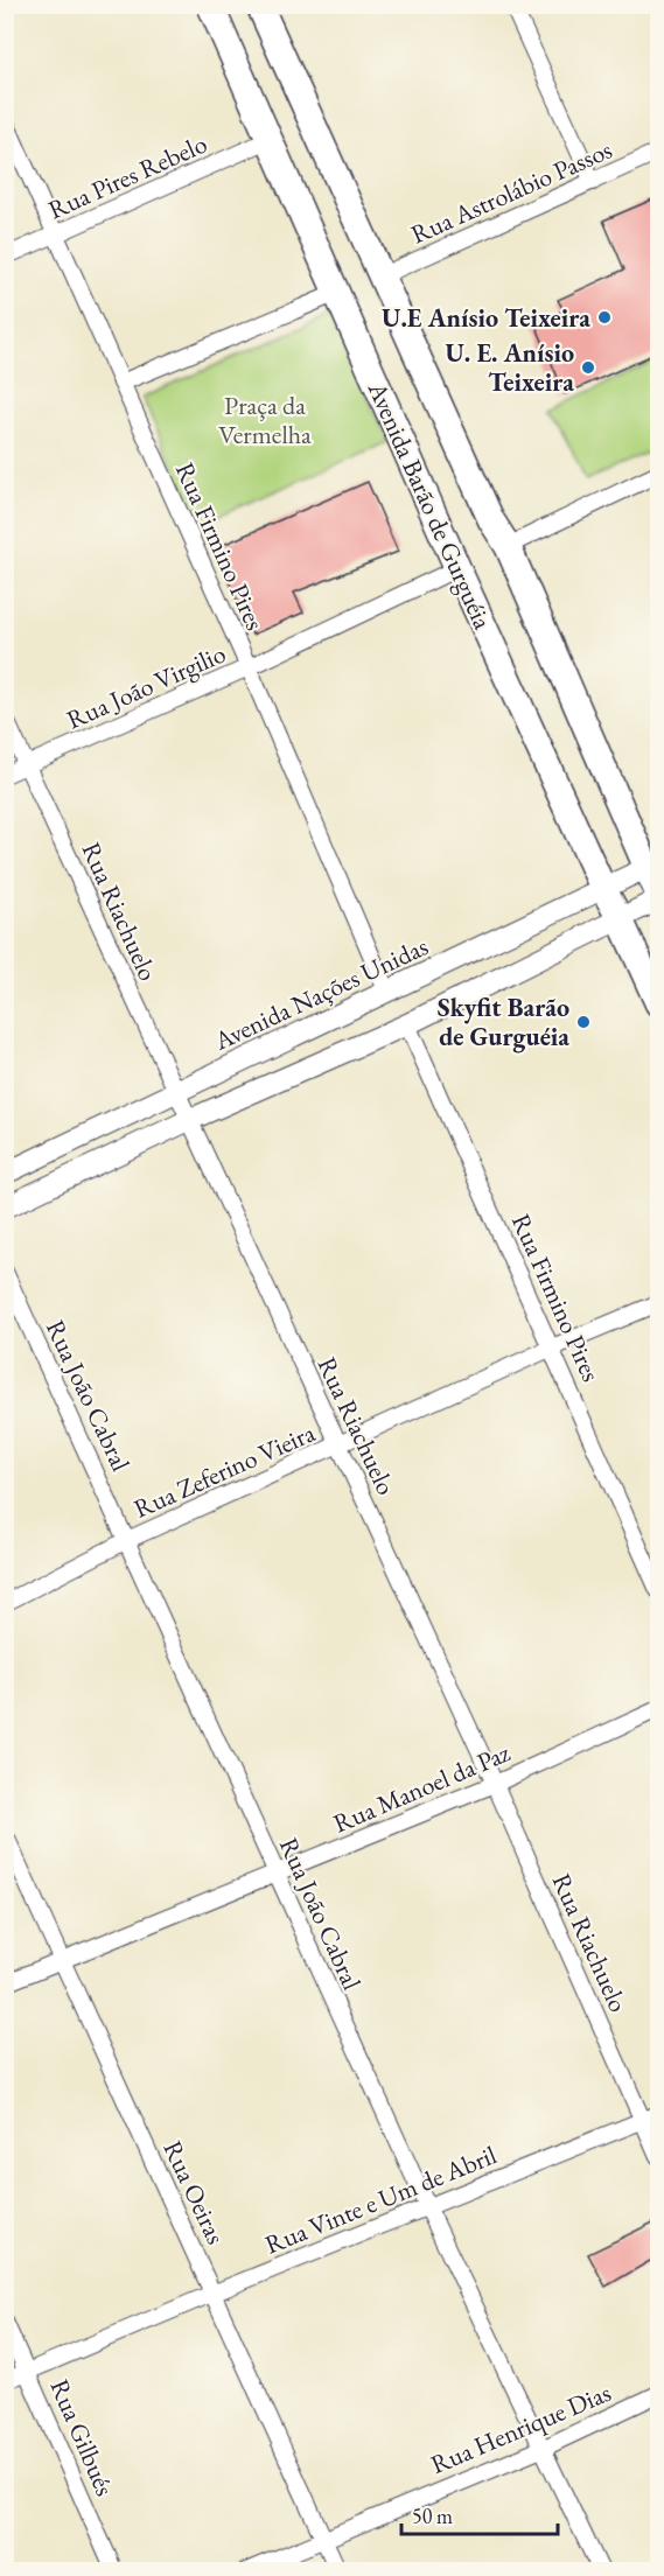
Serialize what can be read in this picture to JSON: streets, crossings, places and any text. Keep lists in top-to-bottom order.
{
  "streets": {
    "main road": ["Avenida Barão de Gurguéia"],
    "street": [
      "Rua Pires Rebelo",
      "Rua Astrolábio Passos",
      "Rua Firmino Pires",
      "Rua João Virgilio",
      "Rua Riachuelo",
      "Avenida Nações Unidas",
      "Rua João Cabral",
      "Rua Zeferino Vieira",
      "Rua Manoel da Paz",
      "Rua Oeiras",
      "Rua Vinte e Um de Abril",
      "Rua Henrique Dias",
      "Rua Gilbués"
    ]
  },
  "crossings": [
    ["Rua Pires Rebelo", "Avenida Barão de Gurguéia"],
    ["Rua Pires Rebelo", "Rua Firmino Pires"],
    ["Rua Astrolábio Passos", "Avenida Barão de Gurguéia"],
    ["Avenida Barão de Gurguéia", "Rua João Virgilio"],
    ["Avenida Barão de Gurguéia", "Avenida Nações Unidas"],
    ["Rua Firmino Pires", "Rua João Virgilio"],
    ["Rua Firmino Pires", "Avenida Nações Unidas"],
    ["Rua Firmino Pires", "Rua Zeferino Vieira"],
    ["Rua João Virgilio", "Rua Riachuelo"],
    ["Rua Riachuelo", "Avenida Nações Unidas"],
    ["Rua Riachuelo", "Rua Zeferino Vieira"],
    ["Rua Riachuelo", "Rua Manoel da Paz"],
    ["Rua Riachuelo", "Rua Vinte e Um de Abril"],
    ["Rua João Cabral", "Rua Zeferino Vieira"],
    ["Rua João Cabral", "Rua Manoel da Paz"],
    ["Rua João Cabral", "Rua Vinte e Um de Abril"],
    ["Rua João Cabral", "Rua Henrique Dias"],
    ["Rua Manoel da Paz", "Rua Oeiras"],
    ["Rua Oeiras", "Rua Vinte e Um de Abril"],
    ["Rua Oeiras", "Rua Henrique Dias"],
    ["Rua Vinte e Um de Abril", "Rua Gilbués"]
  ],
  "parks": ["Praça da Vermelha"],
  "places": ["U.E Anísio Teixeira", "U. E. Anísio Teixeira", "Skyfit Barão de Gurguéia"],
  "scale_bar": "50 m"
}
